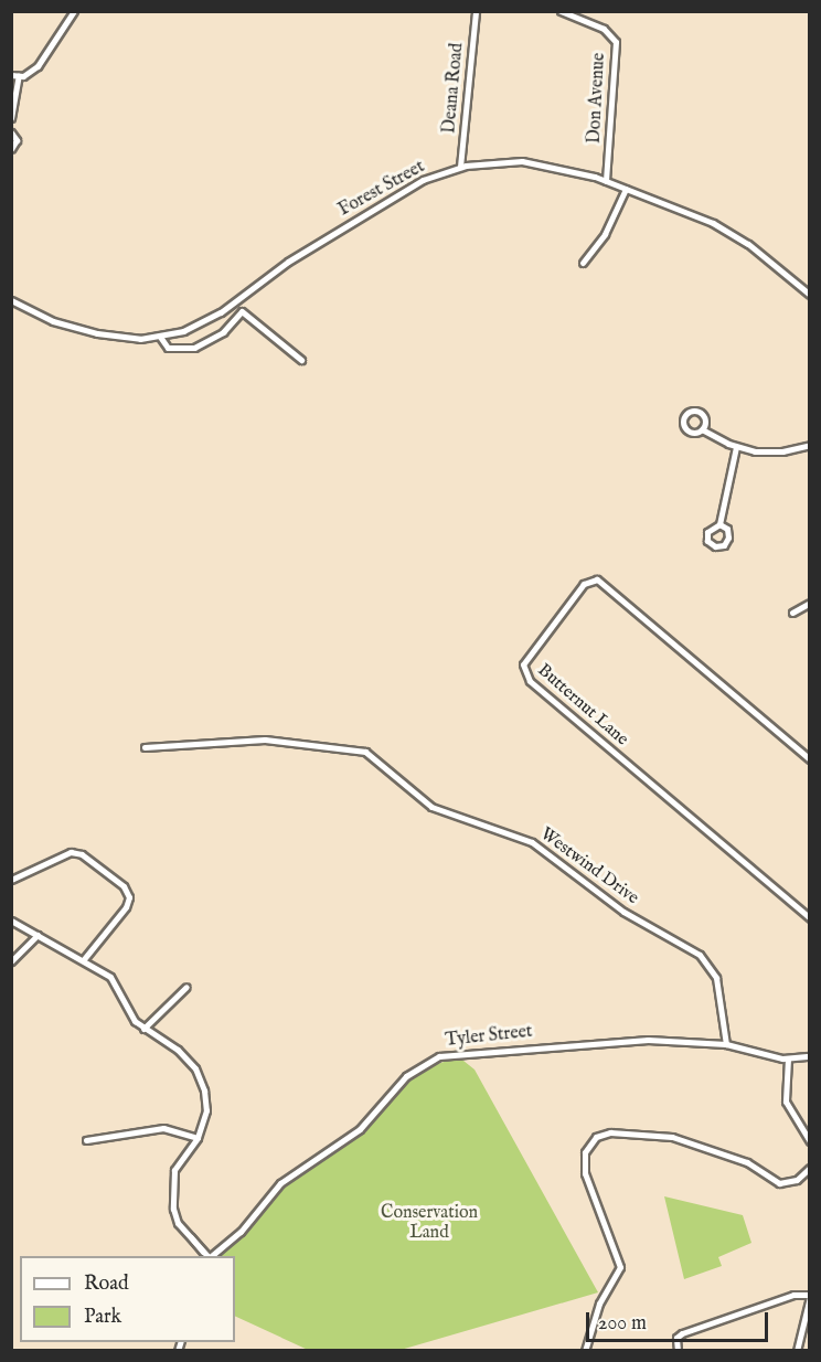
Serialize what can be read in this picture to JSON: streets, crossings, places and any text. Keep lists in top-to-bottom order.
{
  "streets": {
    "street": [
      "Deana Road",
      "Don Avenue",
      "Forest Street",
      "Butternut Lane",
      "Westwind Drive",
      "Tyler Street"
    ]
  },
  "crossings": [
    ["Deana Road", "Forest Street"],
    ["Don Avenue", "Forest Street"],
    ["Westwind Drive", "Tyler Street"]
  ],
  "parks": ["Conservation Land"],
  "legend": ["Road", "Park"],
  "scale_bar": "200 m"
}
